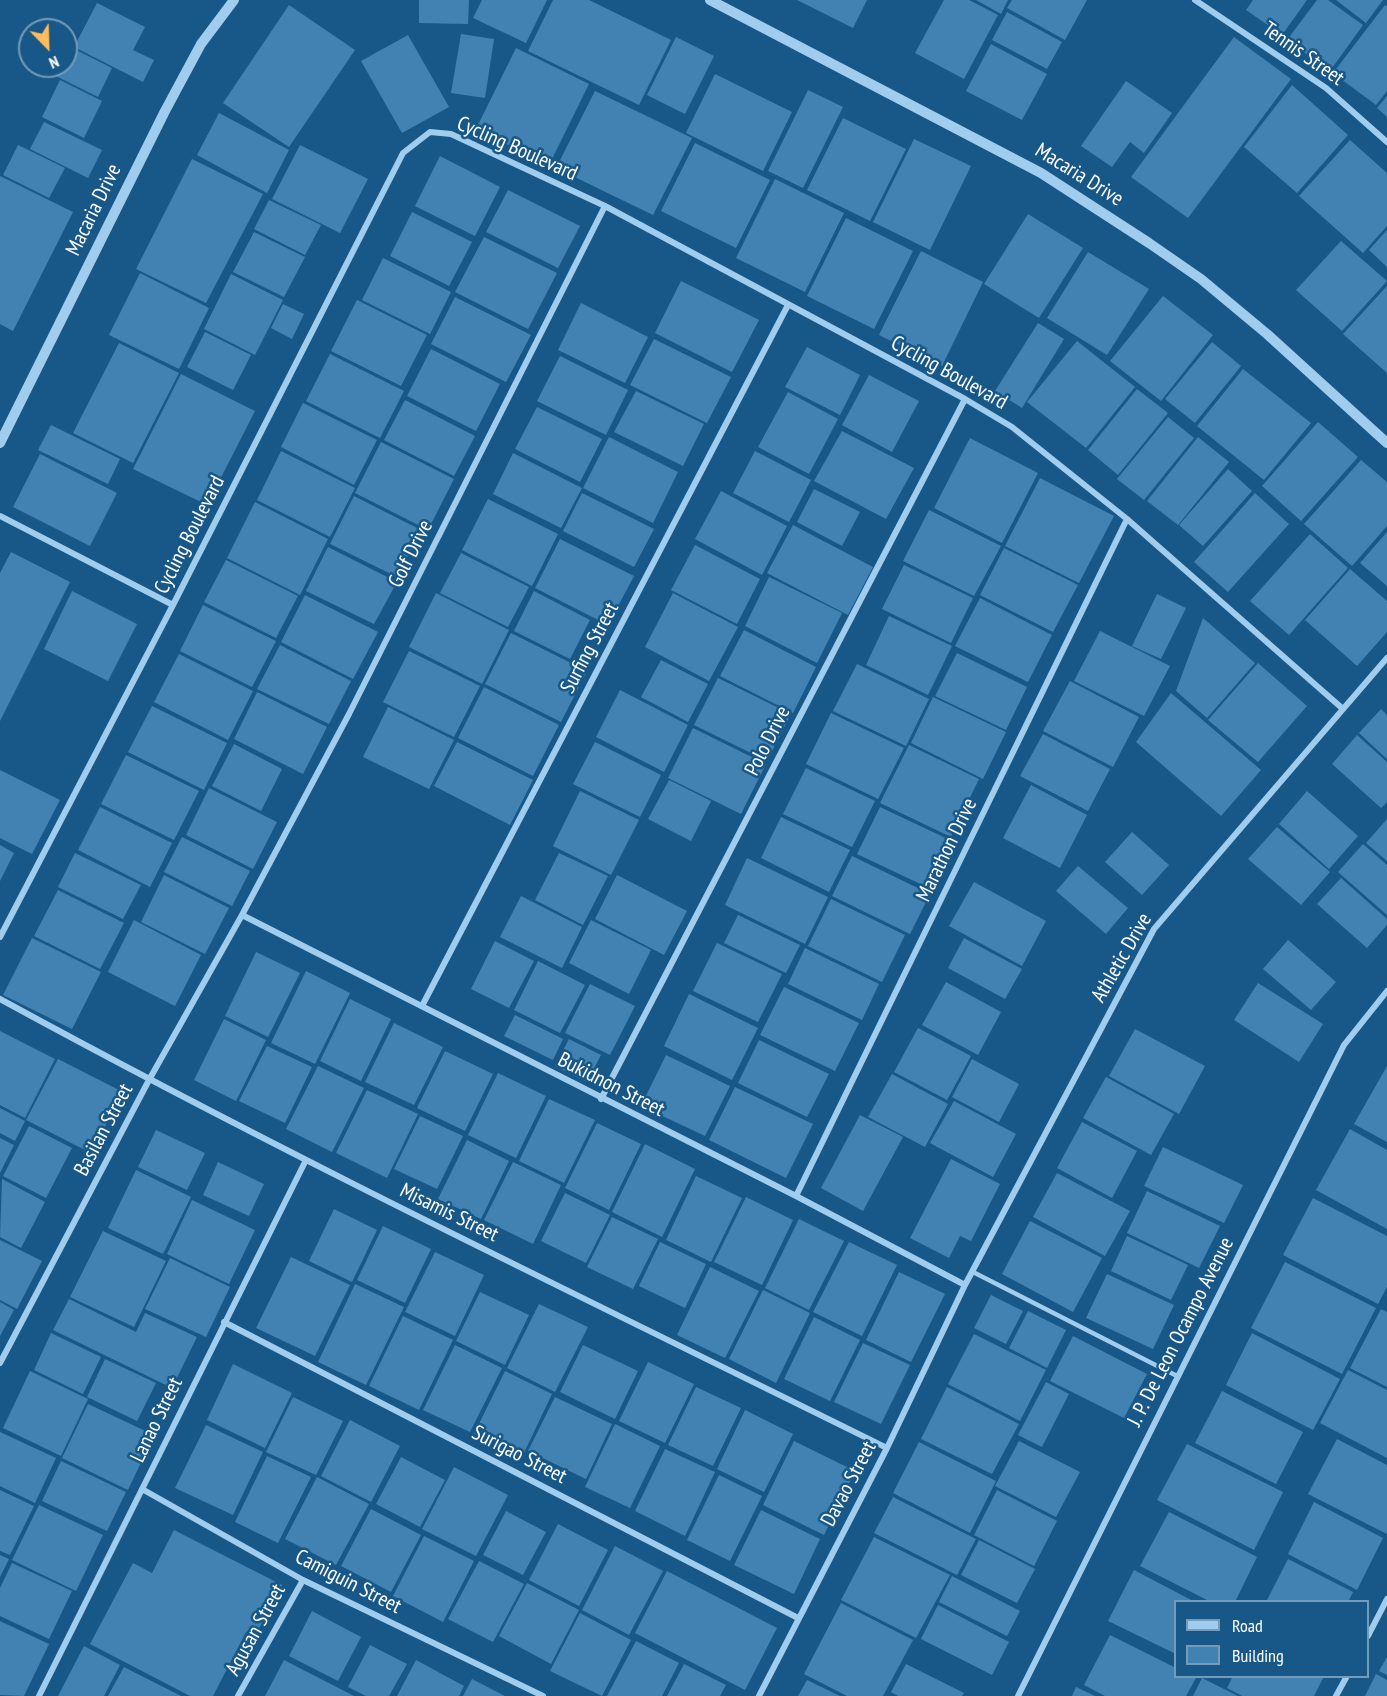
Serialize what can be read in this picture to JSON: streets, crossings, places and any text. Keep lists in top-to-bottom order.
{
  "streets": {
    "street": [
      "Tennis Street",
      "Cycling Boulevard",
      "Macaria Drive",
      "Golf Drive",
      "Surfing Street",
      "Polo Drive",
      "Marathon Drive",
      "Athletic Drive",
      "Bukidnon Street",
      "Basilan Street",
      "Misamis Street",
      "J. P. De Leon Ocampo Avenue",
      "Lanao Street",
      "Surigao Street",
      "Davao Street",
      "Camiguin Street",
      "Agusan Street"
    ]
  },
  "crossings": [
    ["Cycling Boulevard", "Golf Drive"],
    ["Cycling Boulevard", "Surfing Street"],
    ["Cycling Boulevard", "Polo Drive"],
    ["Cycling Boulevard", "Marathon Drive"],
    ["Cycling Boulevard", "Athletic Drive"],
    ["Golf Drive", "Bukidnon Street"],
    ["Golf Drive", "Basilan Street"],
    ["Surfing Street", "Bukidnon Street"],
    ["Polo Drive", "Bukidnon Street"],
    ["Marathon Drive", "Bukidnon Street"],
    ["Athletic Drive", "Bukidnon Street"],
    ["Athletic Drive", "Davao Street"],
    ["Bukidnon Street", "Basilan Street"],
    ["Bukidnon Street", "Davao Street"],
    ["Basilan Street", "Misamis Street"],
    ["Misamis Street", "Lanao Street"],
    ["Misamis Street", "Davao Street"],
    ["Lanao Street", "Surigao Street"],
    ["Lanao Street", "Camiguin Street"],
    ["Surigao Street", "Davao Street"],
    ["Camiguin Street", "Agusan Street"]
  ],
  "legend": ["Road", "Building"],
  "north": "bottom right"
}
